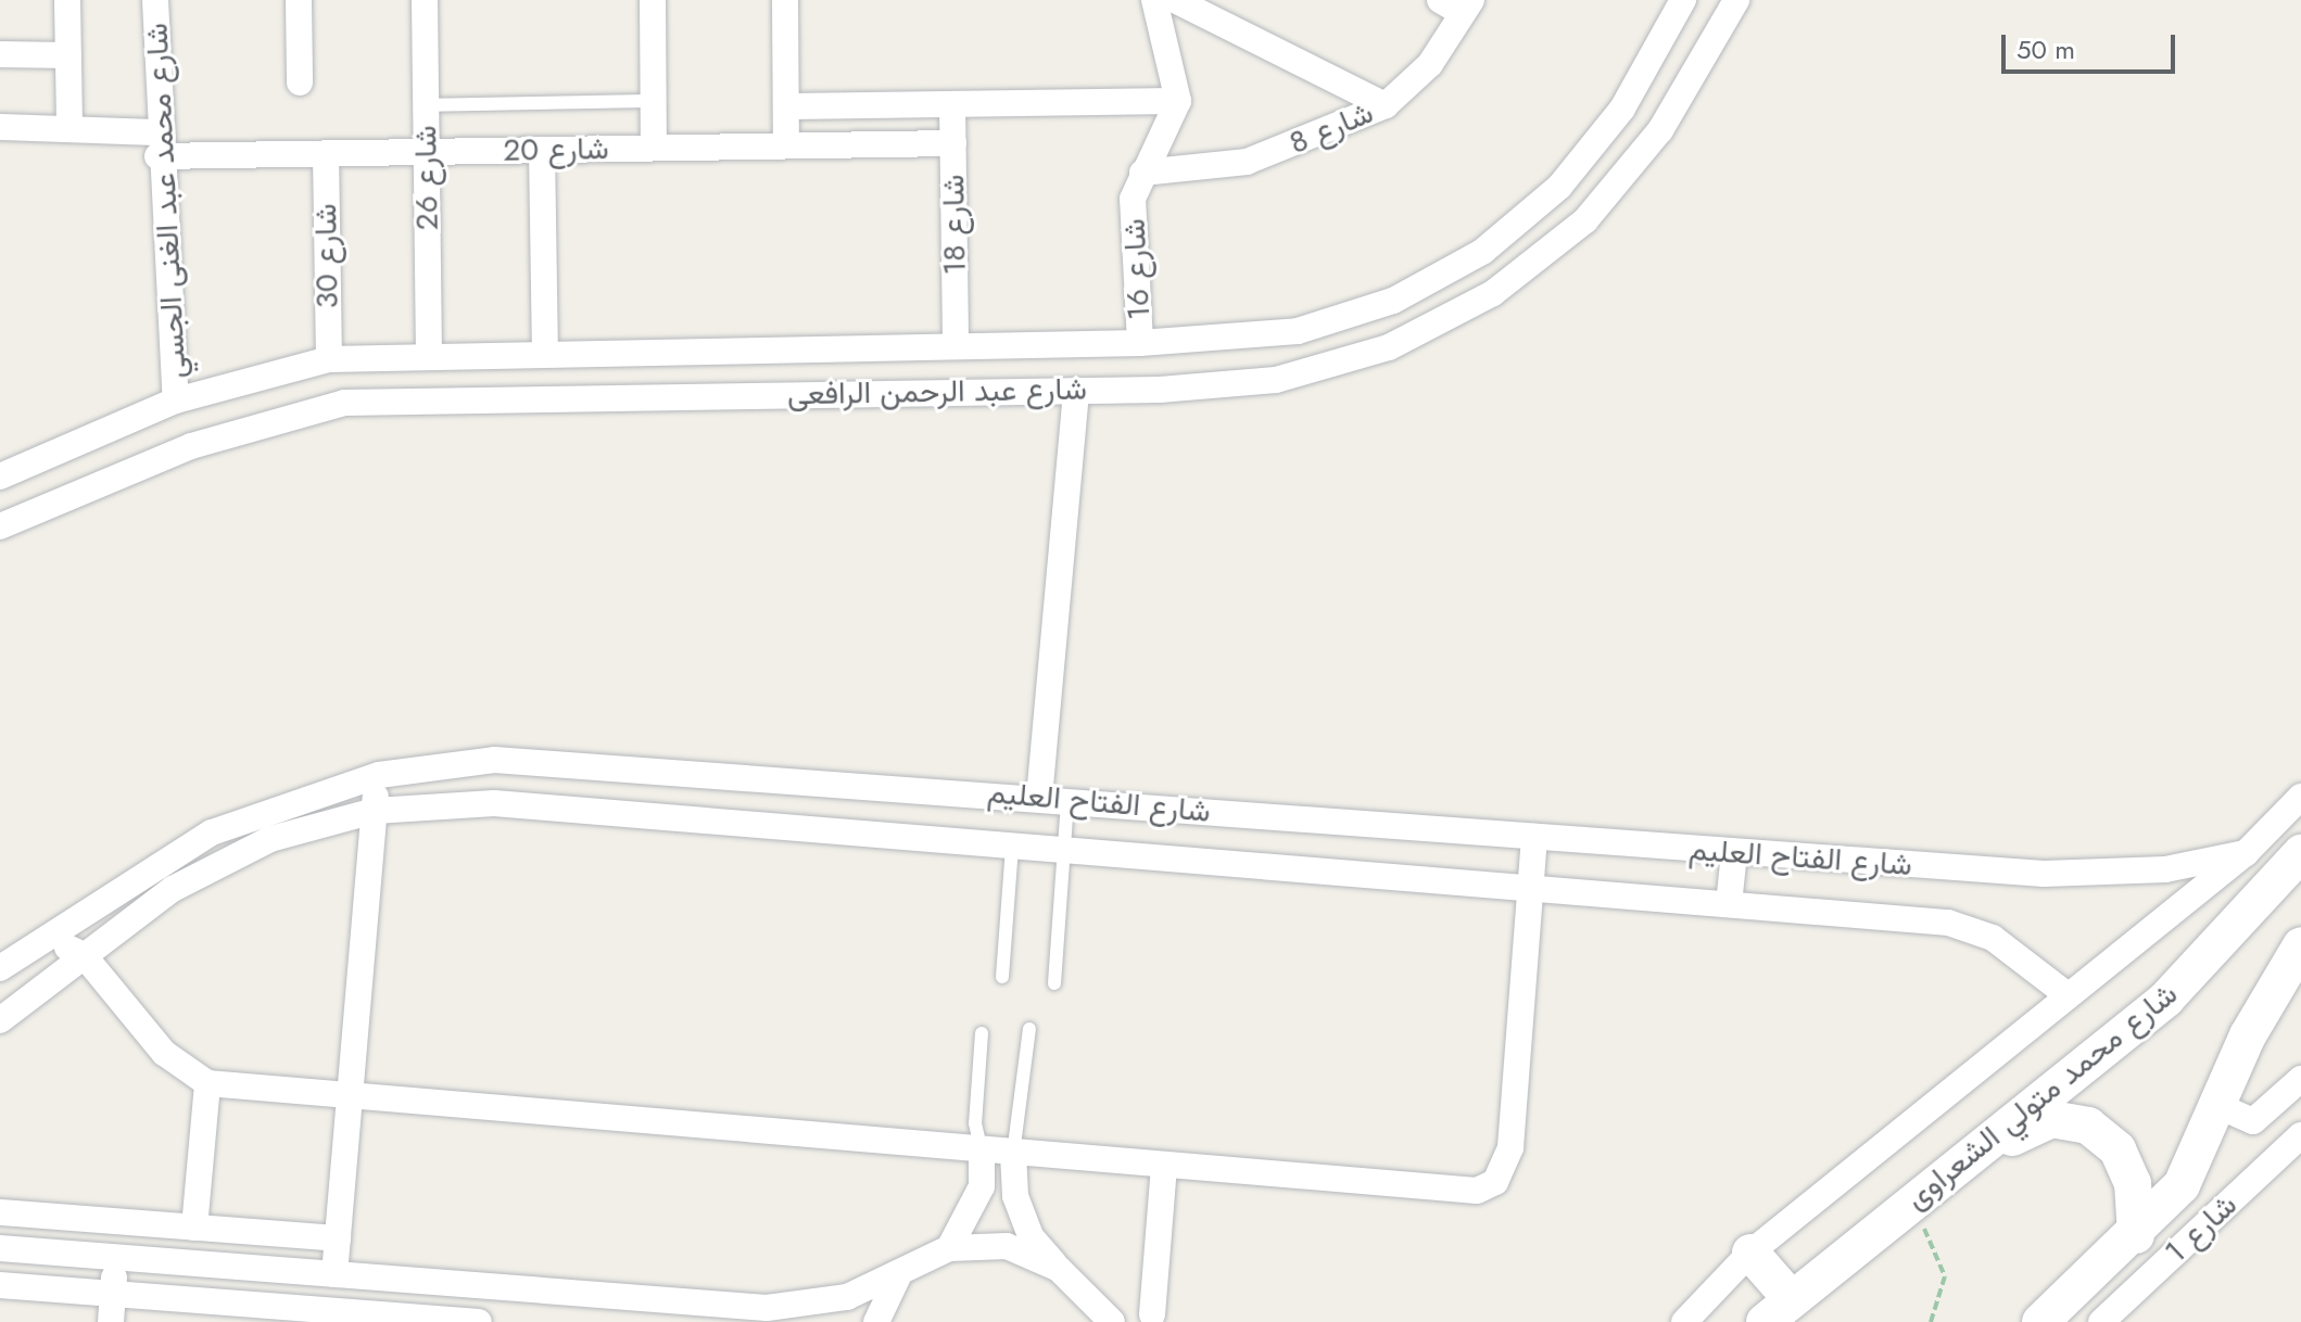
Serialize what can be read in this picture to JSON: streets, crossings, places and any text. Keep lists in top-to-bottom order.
{
  "streets": {
    "street": [
      "شارع 8",
      "شارع 20",
      "شارع 26",
      "شارع محمد عبد الغنى الجسي",
      "شارع 18",
      "شارع 30",
      "شارع 16",
      "شارع عبد الرحمن الرافعى",
      "شارع الفتاح العليم",
      "شارع محمد متولي الشعراوى",
      "شارع 1"
    ]
  },
  "crossings": [
    ["شارع 8", "شارع 16"],
    ["شارع 20", "شارع 26"],
    ["شارع 20", "شارع محمد عبد الغنى الجسي"],
    ["شارع 20", "شارع 18"],
    ["شارع 20", "شارع 30"],
    ["شارع 26", "شارع عبد الرحمن الرافعى"],
    ["شارع محمد عبد الغنى الجسي", "شارع عبد الرحمن الرافعى"],
    ["شارع 18", "شارع عبد الرحمن الرافعى"],
    ["شارع 30", "شارع عبد الرحمن الرافعى"],
    ["شارع 16", "شارع عبد الرحمن الرافعى"]
  ],
  "scale_bar": "50 m"
}
